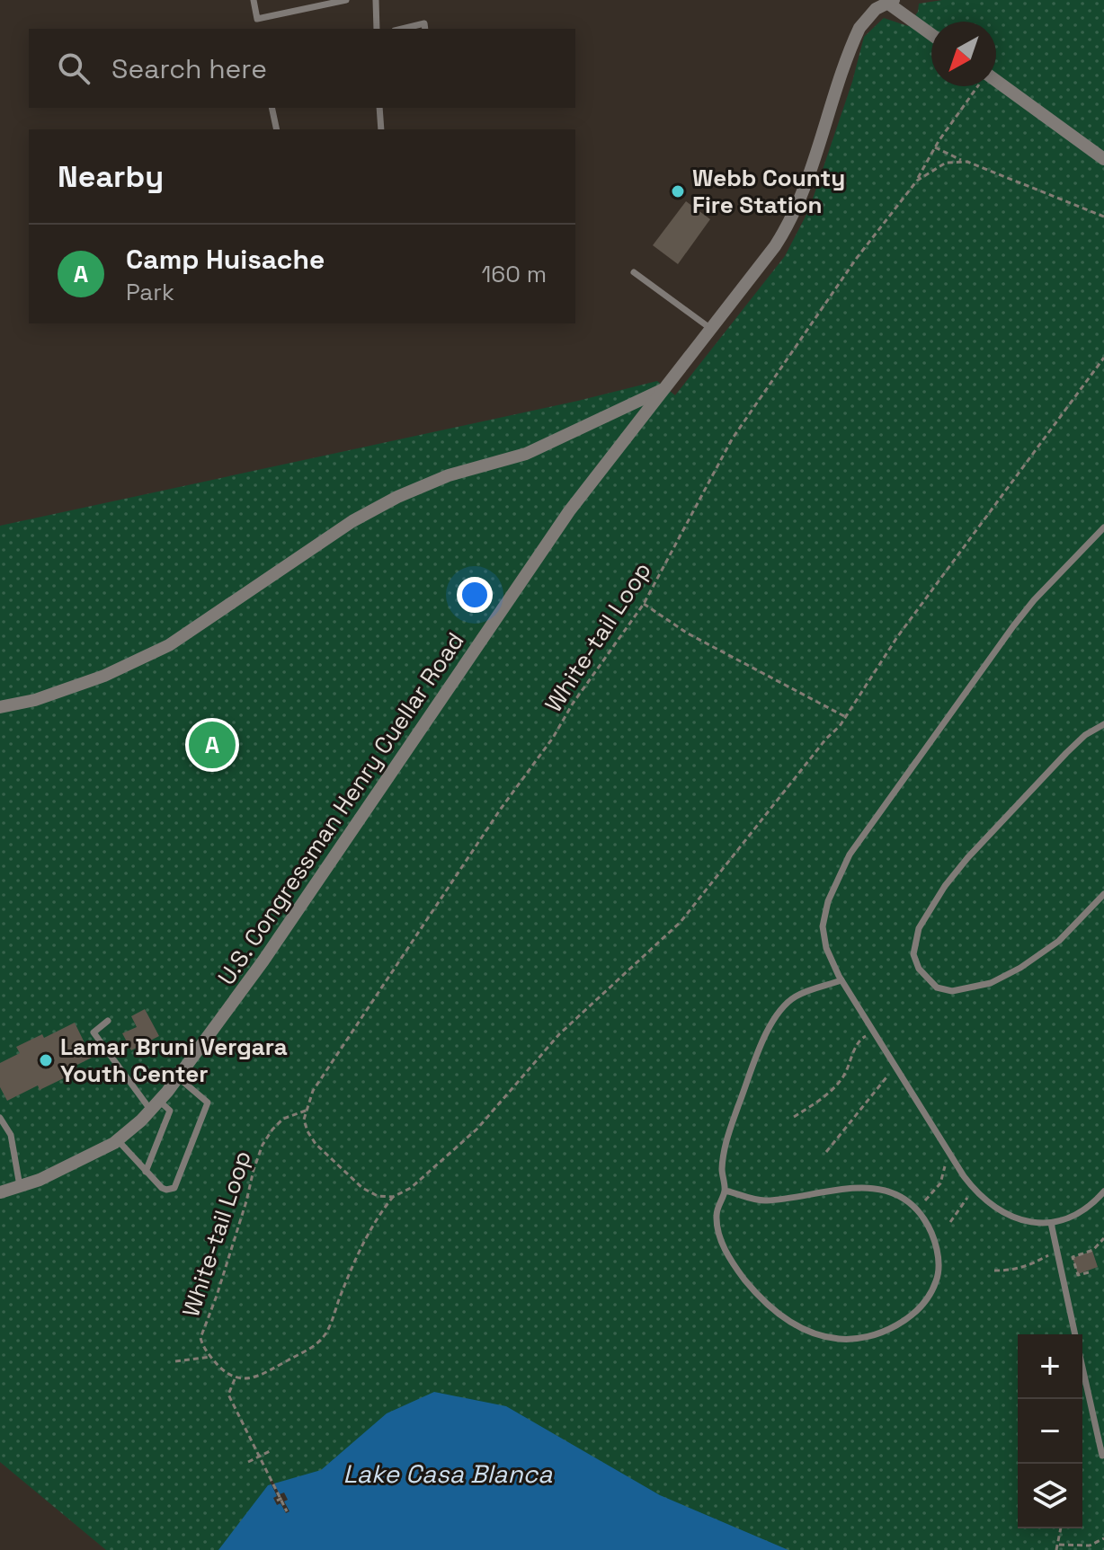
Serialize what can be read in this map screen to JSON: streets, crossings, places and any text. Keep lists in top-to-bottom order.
{
  "streets": {
    "street": ["U.S. Congressman Henry Cuellar Road"],
    "path": ["White-tail Loop"]
  },
  "water": ["Lake Casa Blanca"],
  "places": ["Webb County Fire Station", "Lamar Bruni Vergara Youth Center"],
  "north": "bottom left",
  "page": {
    "search": "Search here",
    "heading": "Nearby",
    "list": [
      {
        "mark": "A",
        "name": "Camp Huisache",
        "note": "Park",
        "value": "160 m"
      }
    ],
    "pins": "A",
    "map_buttons": ["+", "−"]
  }
}
